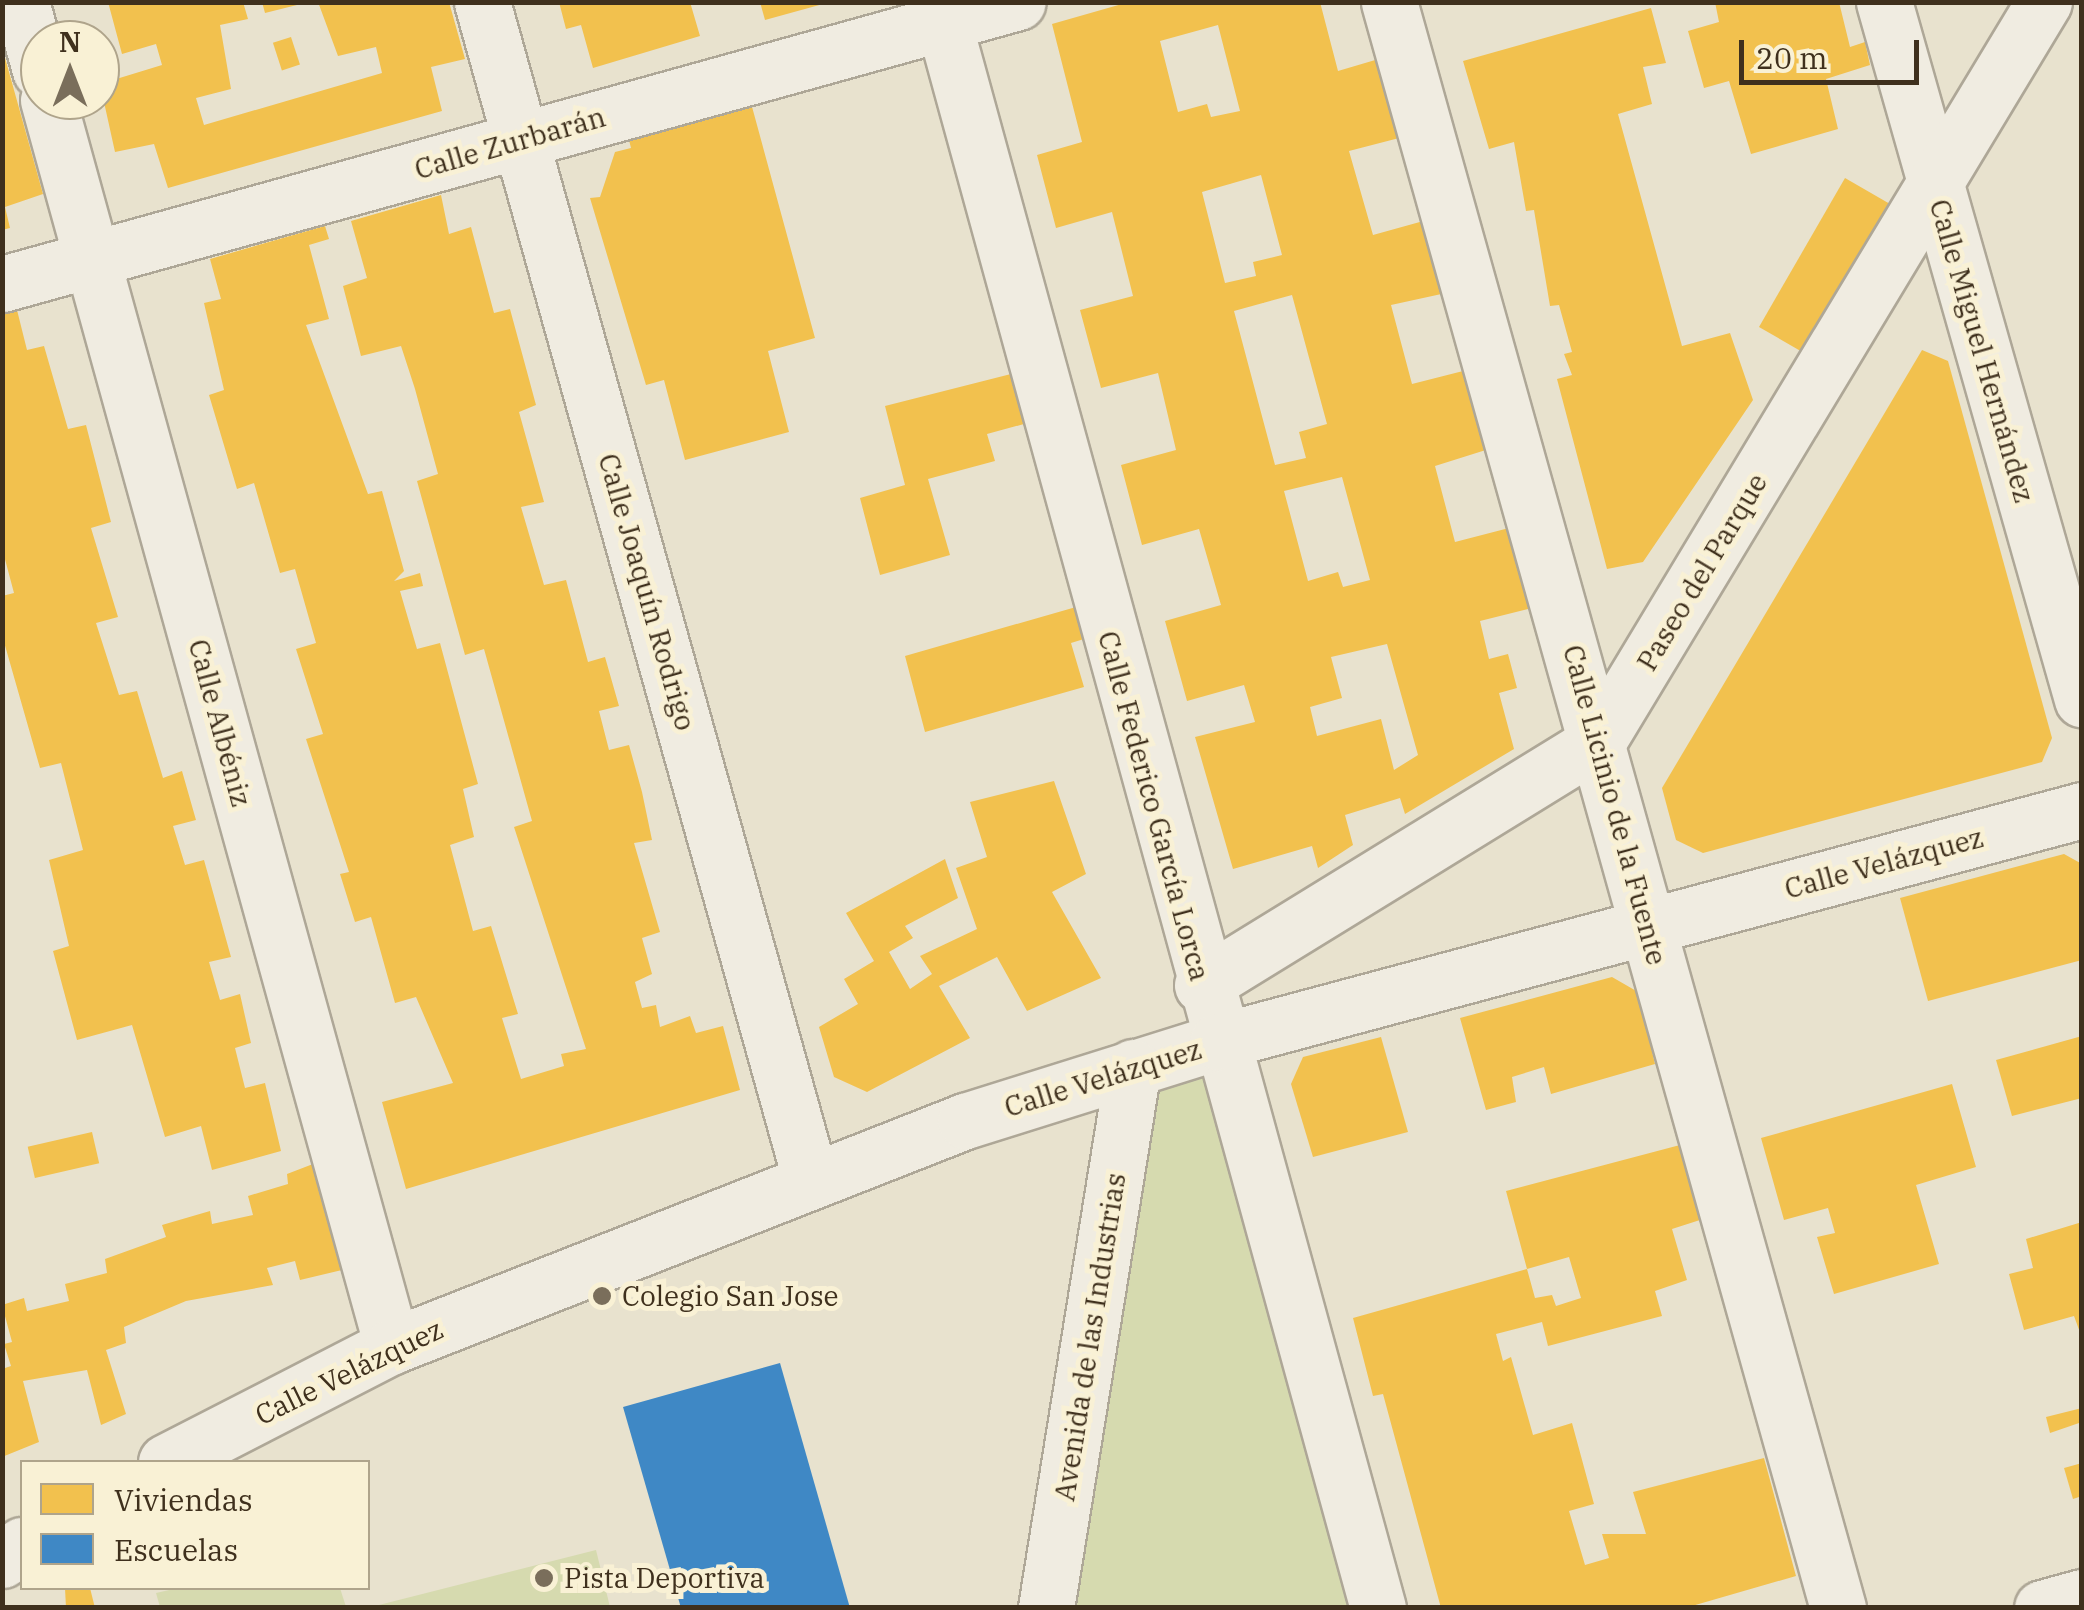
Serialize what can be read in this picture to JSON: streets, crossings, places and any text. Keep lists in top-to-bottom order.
{
  "streets": {
    "street": [
      "Calle Zurbarán",
      "Calle Miguel Hernández",
      "Paseo del Parque",
      "Calle Joaquín Rodrigo",
      "Calle Albéniz",
      "Calle Licinio de la Fuente",
      "Calle Federico García Lorca",
      "Calle Velázquez",
      "Avenida de las Industrias"
    ]
  },
  "crossings": [
    ["Calle Zurbarán", "Calle Joaquín Rodrigo"],
    ["Calle Zurbarán", "Calle Albéniz"],
    ["Calle Zurbarán", "Calle Federico García Lorca"],
    ["Calle Miguel Hernández", "Paseo del Parque"],
    ["Paseo del Parque", "Calle Licinio de la Fuente"],
    ["Paseo del Parque", "Calle Federico García Lorca"],
    ["Calle Joaquín Rodrigo", "Calle Velázquez"],
    ["Calle Albéniz", "Calle Velázquez"],
    ["Calle Licinio de la Fuente", "Calle Velázquez"],
    ["Calle Federico García Lorca", "Calle Velázquez"],
    ["Calle Velázquez", "Avenida de las Industrias"]
  ],
  "places": ["Colegio San Jose", "Pista Deportiva"],
  "legend": ["Viviendas", "Escuelas"],
  "scale_bar": "20 m",
  "north": "top"
}
